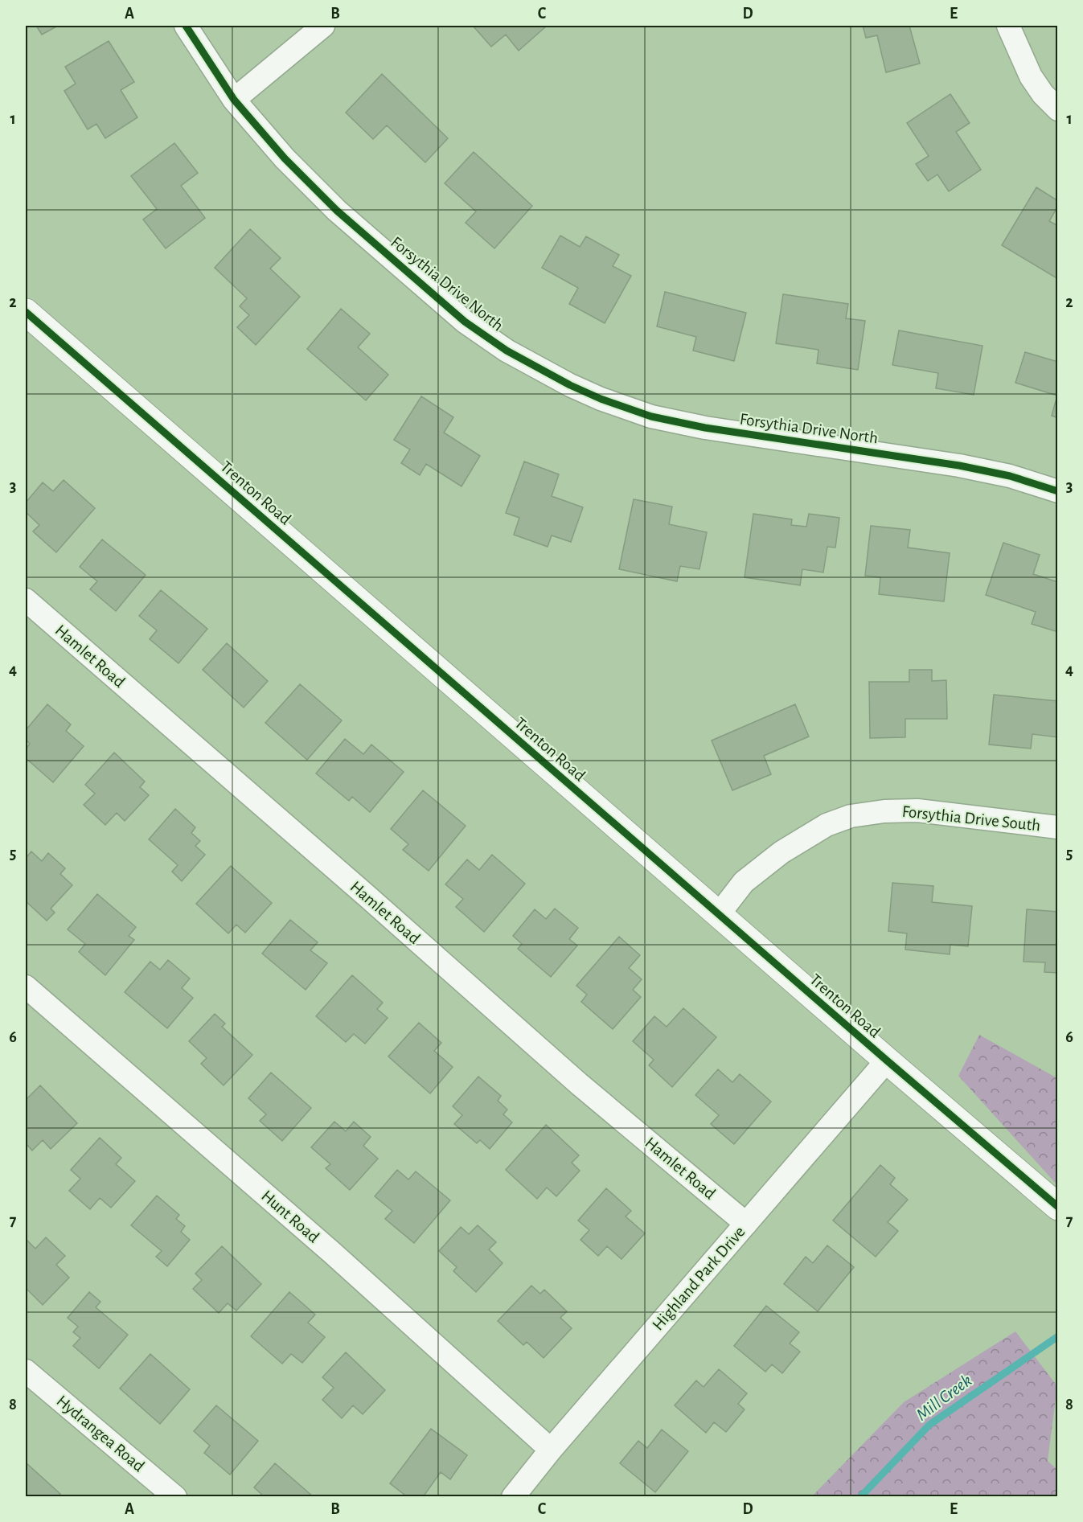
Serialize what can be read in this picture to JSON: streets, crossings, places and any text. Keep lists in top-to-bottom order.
{
  "streets": {
    "main road": ["Trenton Road"],
    "street": [
      "Forsythia Drive North",
      "Hamlet Road",
      "Forsythia Drive South",
      "Hunt Road",
      "Highland Park Drive",
      "Hydrangea Road"
    ]
  },
  "crossings": [
    ["Trenton Road", "Forsythia Drive South"],
    ["Trenton Road", "Highland Park Drive"],
    ["Hamlet Road", "Highland Park Drive"],
    ["Hunt Road", "Highland Park Drive"]
  ],
  "water": ["Mill Creek"],
  "grid": {
    "columns": [
      "A",
      "B",
      "C",
      "D",
      "E"
    ],
    "rows": [
      "1",
      "2",
      "3",
      "4",
      "5",
      "6",
      "7",
      "8"
    ]
  }
}
